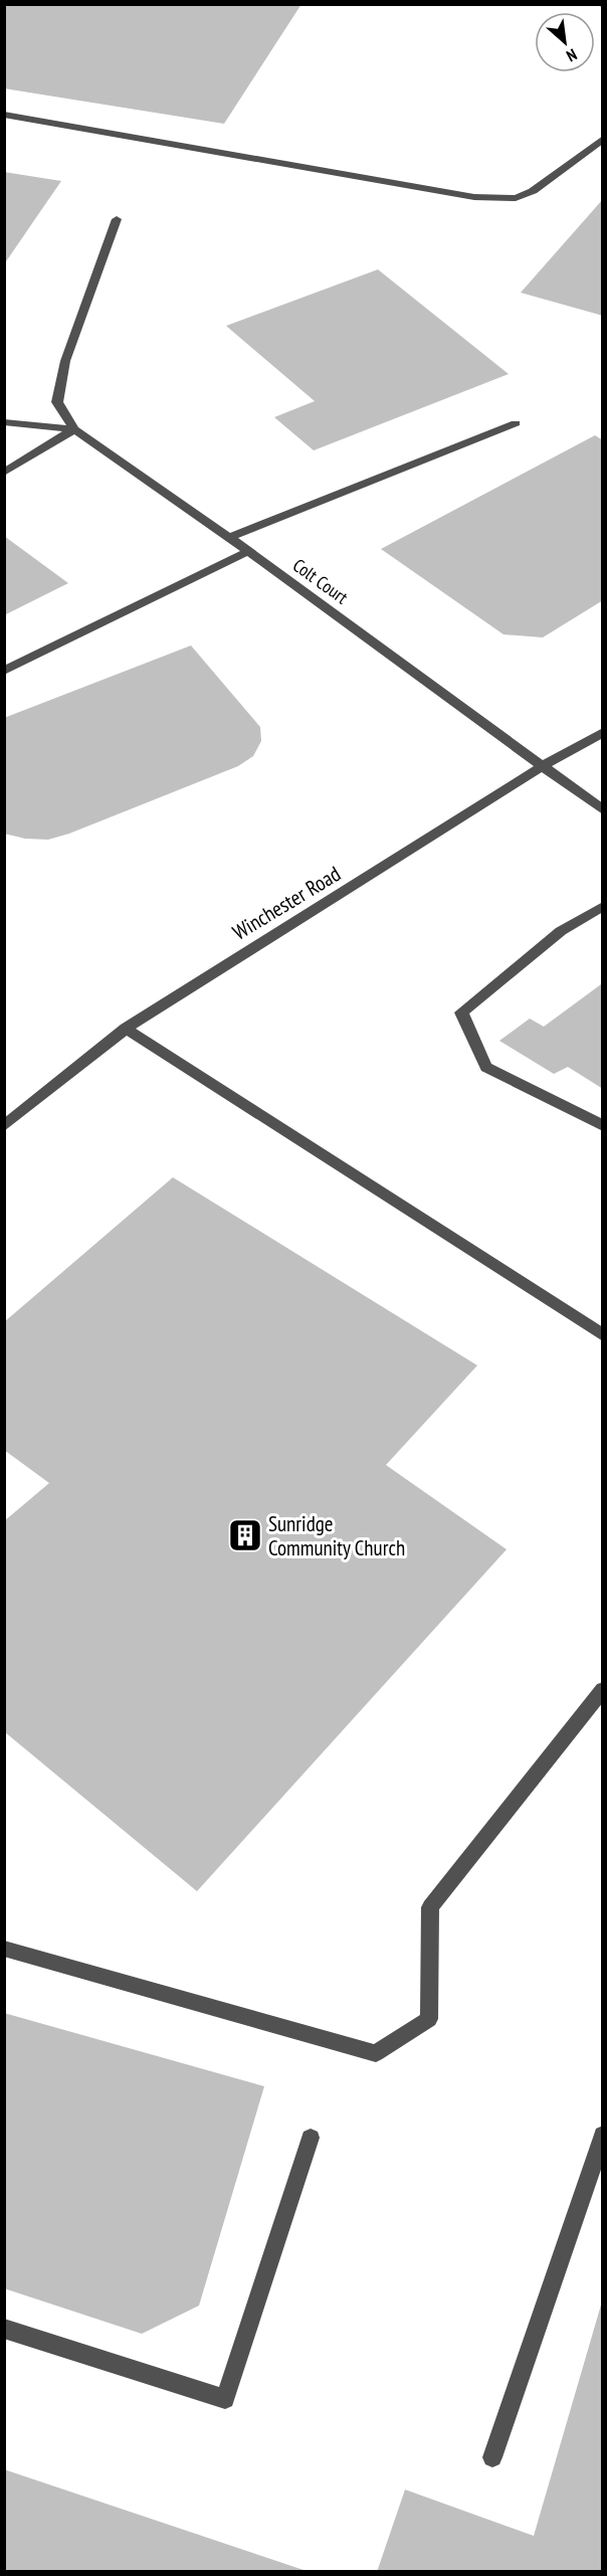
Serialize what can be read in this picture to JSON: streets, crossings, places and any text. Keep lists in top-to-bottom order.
{
  "streets": {
    "street": ["Colt Court", "Winchester Road"]
  },
  "crossings": [
    ["Colt Court", "Winchester Road"]
  ],
  "places": {
    "building": ["Sunridge Community Church"]
  },
  "north": "bottom right"
}
